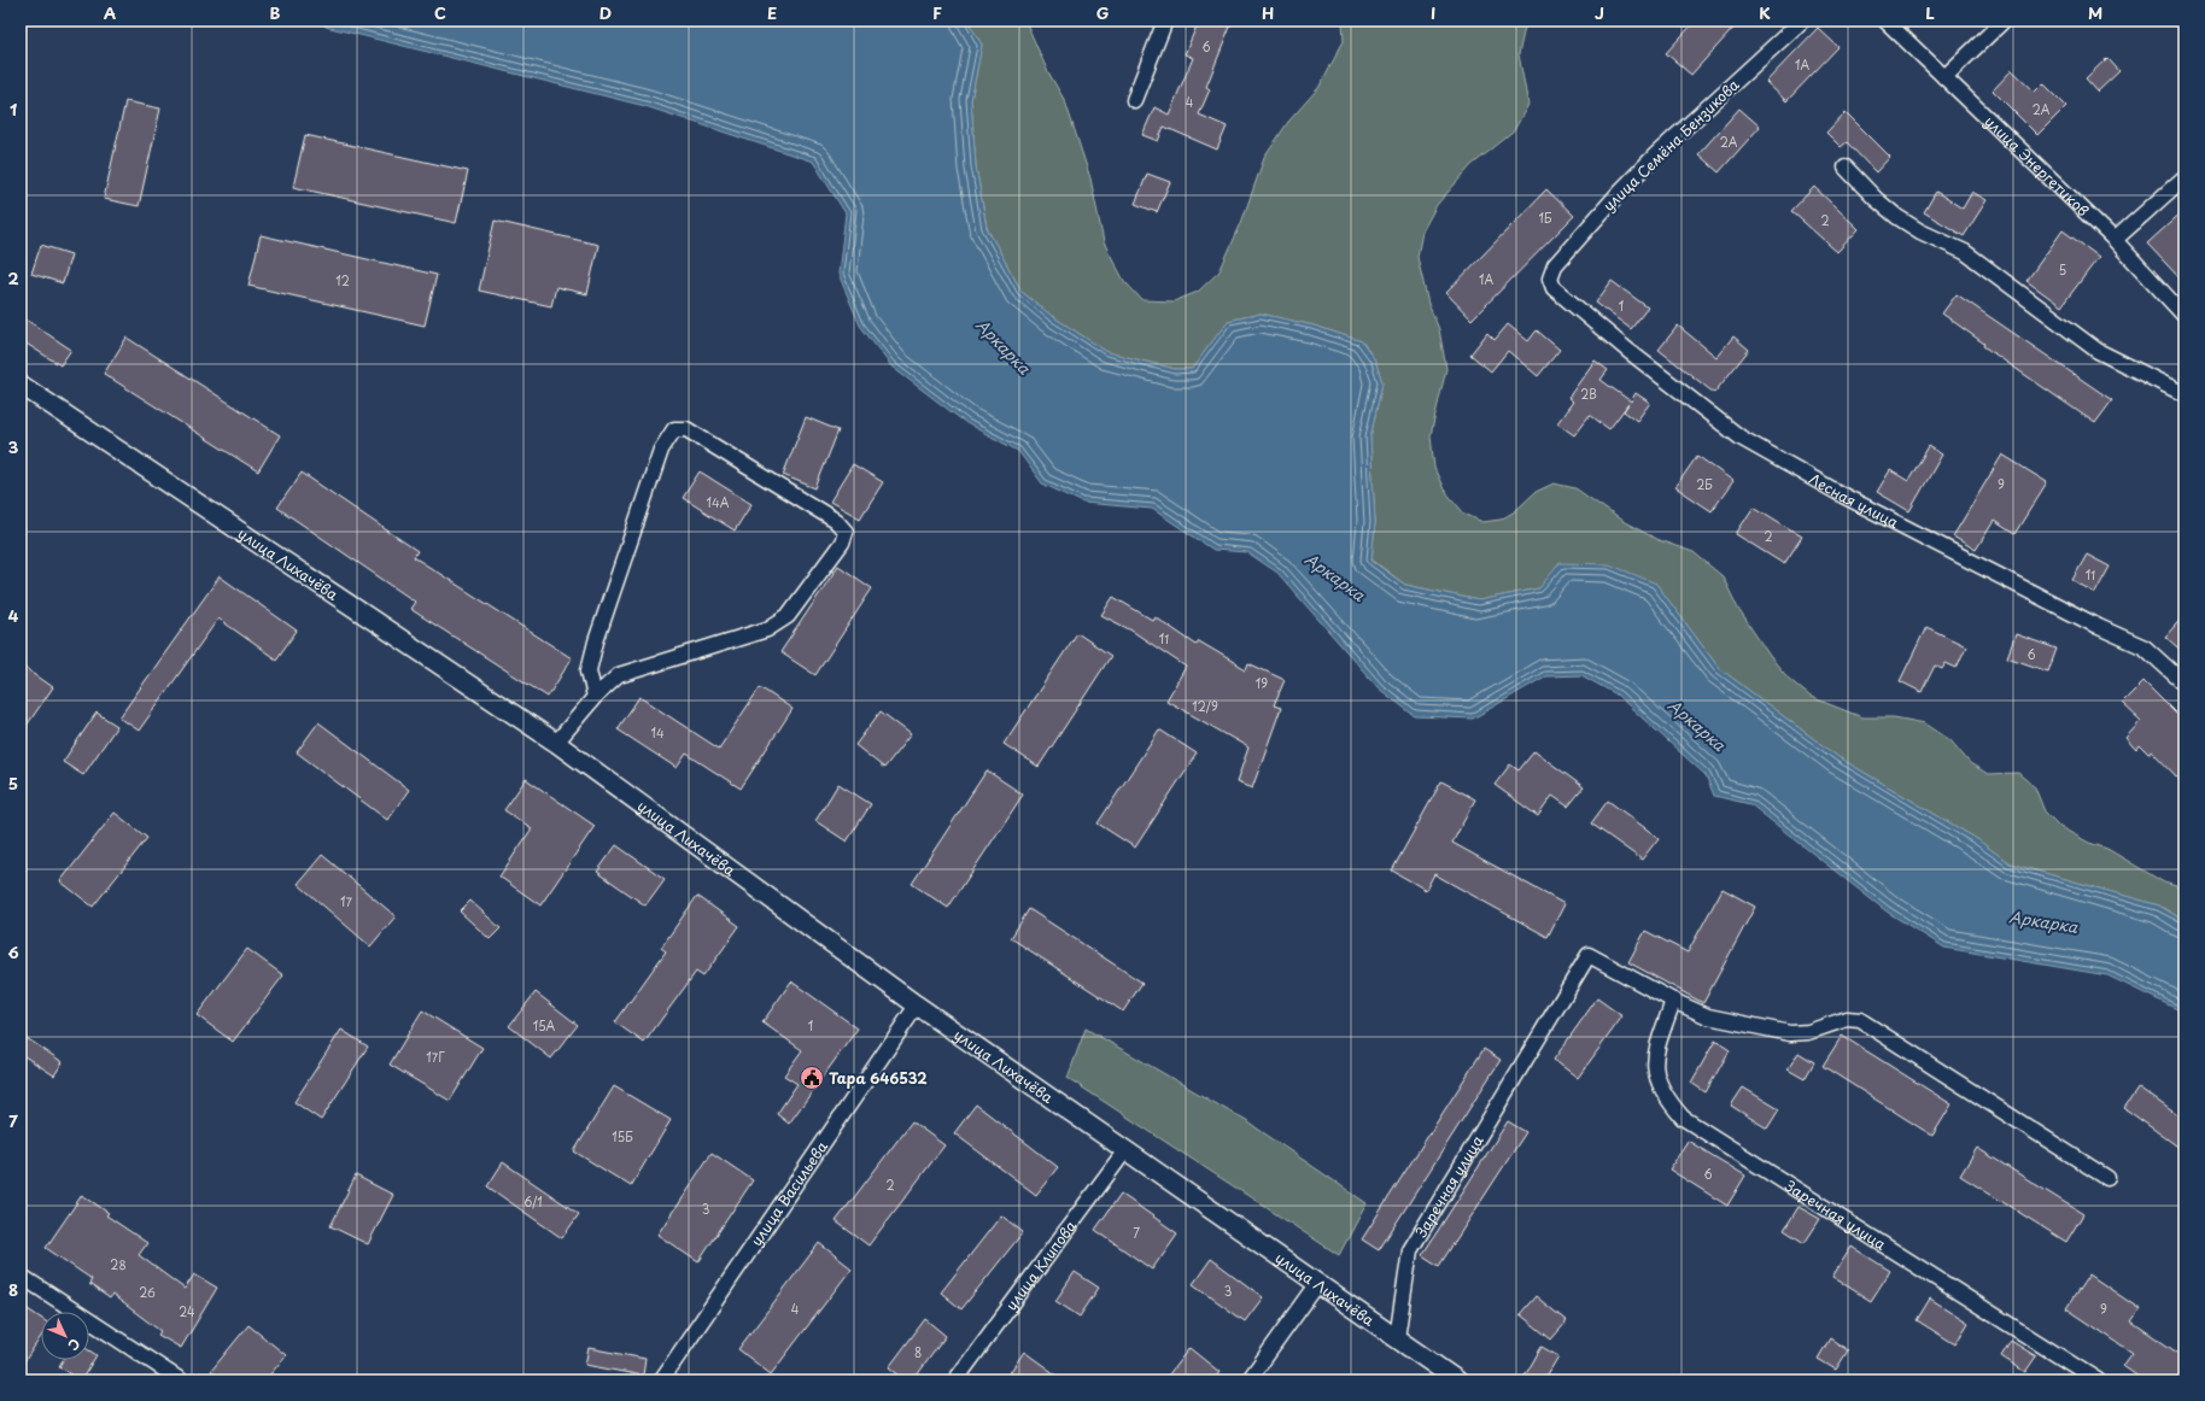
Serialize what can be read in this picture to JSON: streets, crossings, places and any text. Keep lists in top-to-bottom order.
{
  "streets": {
    "street": [
      "улица Семёна Бензикова",
      "улица Энергетиков",
      "Лесная улица",
      "улица Лихачёва",
      "Заречная улица",
      "улица Васильева",
      "улица Клипова"
    ]
  },
  "crossings": [
    ["улица Семёна Бензикова", "Лесная улица"],
    ["улица Лихачёва", "Заречная улица"],
    ["улица Лихачёва", "улица Васильева"],
    ["улица Лихачёва", "улица Клипова"]
  ],
  "water": ["Аркарка"],
  "places": {
    "public building": ["Тара 646532"]
  },
  "house_numbers": [
    "6",
    "1А",
    "4",
    "2А",
    "2А",
    "1Б",
    "2",
    "5",
    "1А",
    "12",
    "1",
    "2В",
    "2Б",
    "9",
    "14А",
    "2",
    "11",
    "11",
    "6",
    "19",
    "12/9",
    "14",
    "17",
    "15А",
    "1",
    "17Г",
    "15Б",
    "6",
    "2",
    "6/1",
    "3",
    "7",
    "28",
    "3",
    "26",
    "4",
    "9",
    "24",
    "8"
  ],
  "north": "bottom right",
  "grid": {
    "columns": [
      "A",
      "B",
      "C",
      "D",
      "E",
      "F",
      "G",
      "H",
      "I",
      "J",
      "K",
      "L",
      "M"
    ],
    "rows": [
      "1",
      "2",
      "3",
      "4",
      "5",
      "6",
      "7",
      "8"
    ]
  }
}
